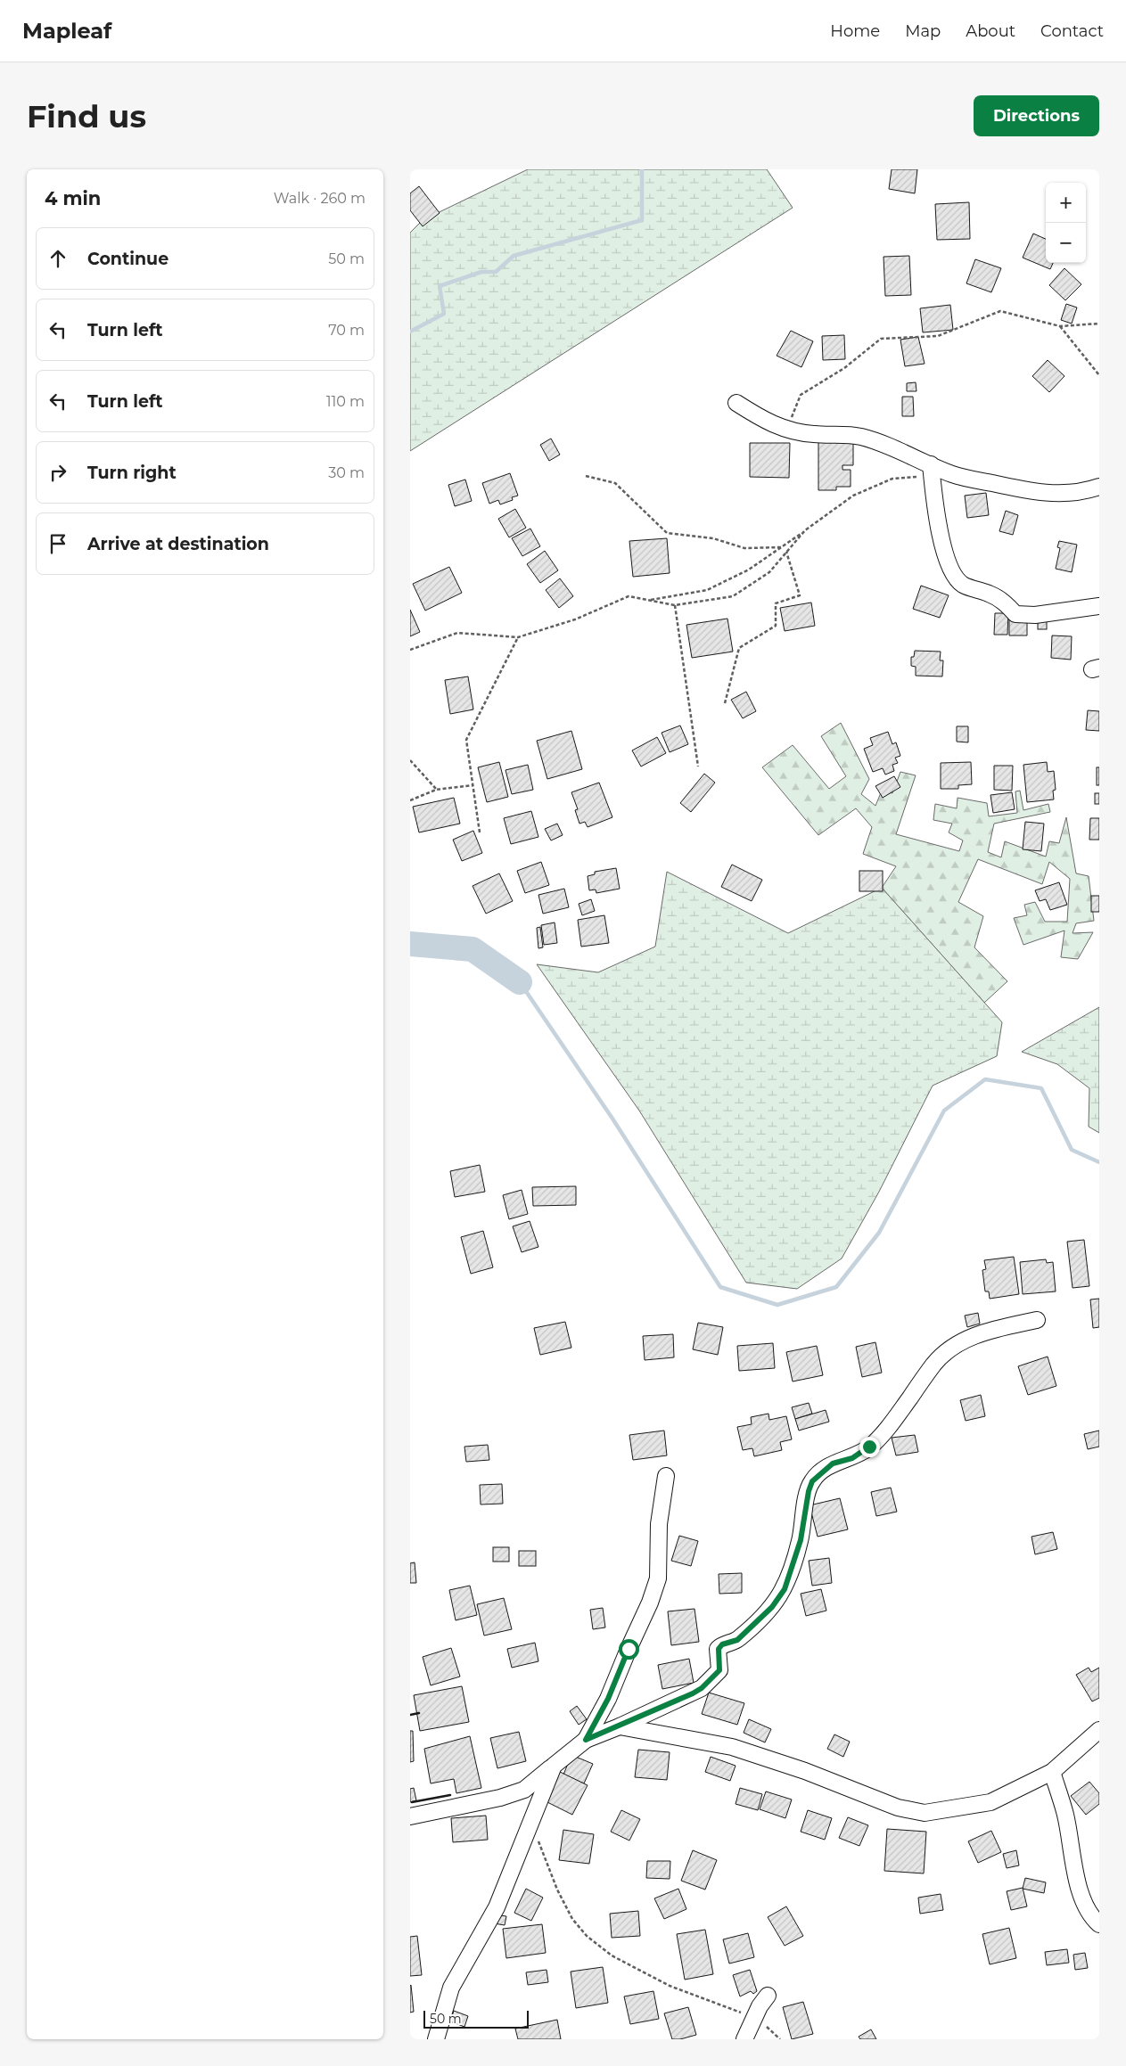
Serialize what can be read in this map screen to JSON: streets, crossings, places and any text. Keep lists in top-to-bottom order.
{
  "scale_bar": "50 m",
  "page": {
    "header": "Mapleaf",
    "nav": [
      "Home",
      "Map",
      "About",
      "Contact"
    ],
    "buttons": "Directions",
    "title": "Find us",
    "heading": ["4 min", "Walk · 260 m"],
    "map_buttons": ["+", "−"],
    "list": [
      ["Continue", "50 m"],
      ["Turn left", "70 m"],
      ["Turn left", "110 m"],
      ["Turn right", "30 m"],
      "Arrive at destination"
    ],
    "scale": "50 m"
  }
}
